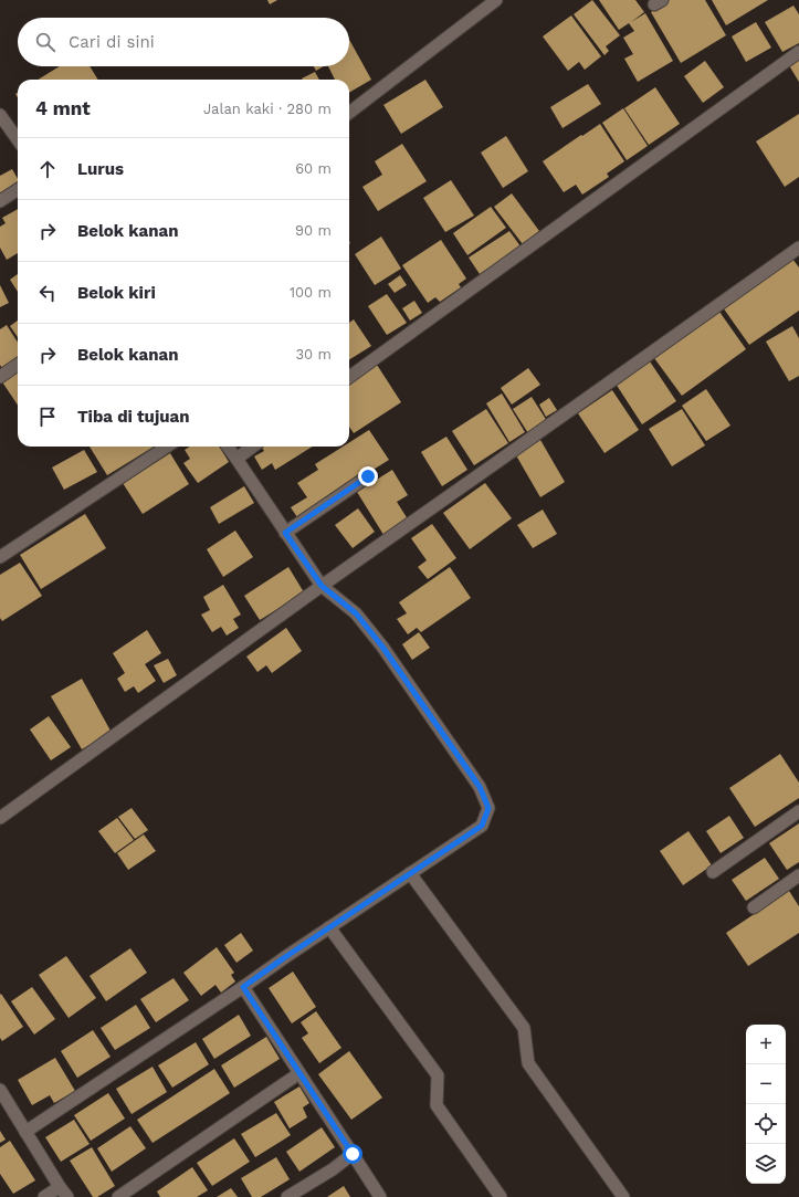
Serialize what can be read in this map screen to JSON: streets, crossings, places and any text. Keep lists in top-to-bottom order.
{
  "page": {
    "search": "Cari di sini",
    "heading": ["4 mnt", "Jalan kaki · 280 m"],
    "list": [
      ["Lurus", "60 m"],
      ["Belok kanan", "90 m"],
      ["Belok kiri", "100 m"],
      ["Belok kanan", "30 m"],
      "Tiba di tujuan"
    ],
    "map_buttons": ["+", "−"]
  }
}
